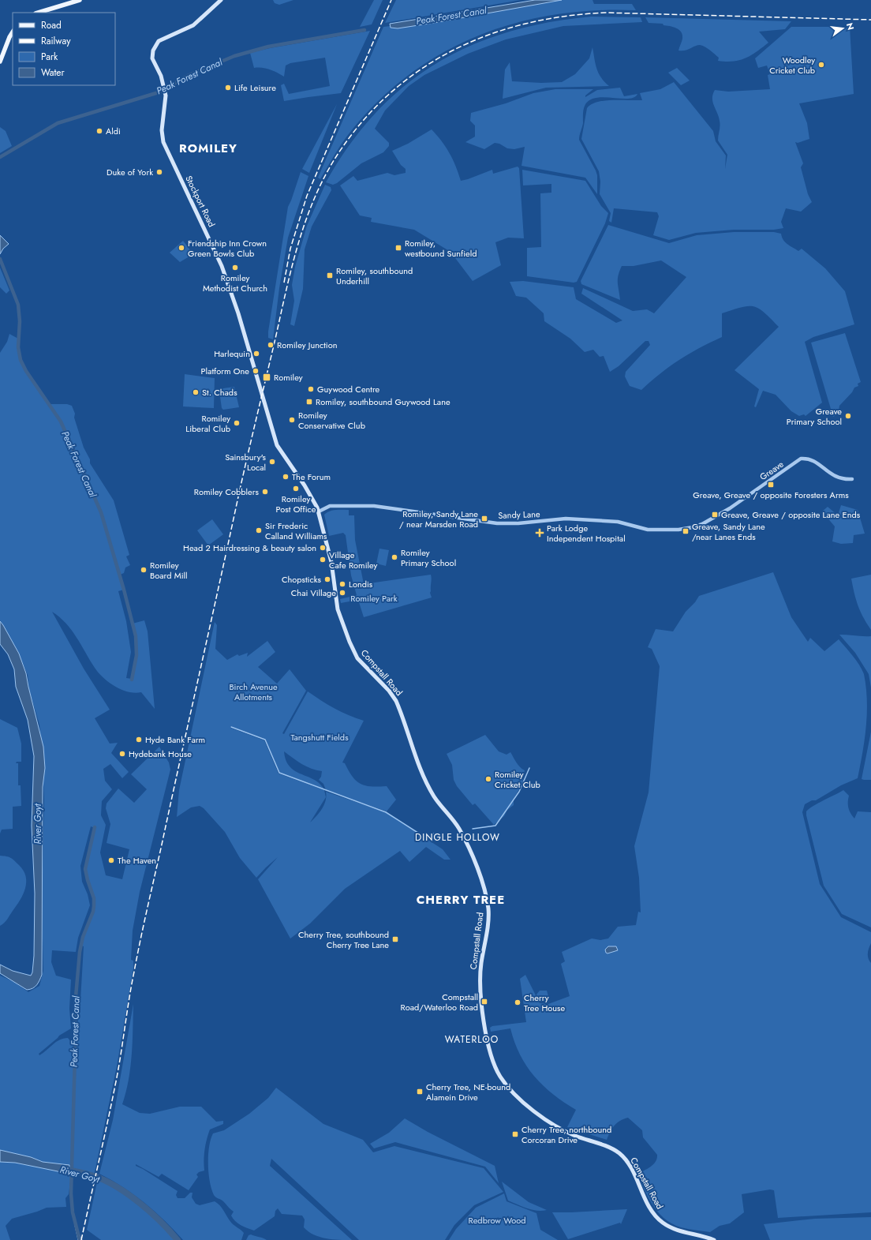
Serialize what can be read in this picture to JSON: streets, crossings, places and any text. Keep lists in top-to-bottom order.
{
  "streets": {
    "main road": ["Stockport Road", "Compstall Road"],
    "street": ["Greave", "Sandy Lane"]
  },
  "crossings": [
    ["Stockport Road", "Compstall Road"],
    ["Greave", "Sandy Lane"],
    ["Sandy Lane", "Compstall Road"]
  ],
  "districts": [
    "ROMILEY",
    "DINGLE HOLLOW",
    "CHERRY TREE",
    "WATERLOO"
  ],
  "water": ["Peak Forest Canal", "River Goyt"],
  "parks": [
    "Romiley Park",
    "Birch Avenue Allotments",
    "Tangshutt Fields",
    "Redbrow Wood"
  ],
  "places": {
    "other": [
      "Woodley Cricket Club",
      "Life Leisure",
      "Aldi",
      "Duke of York",
      "Friendship Inn Crown Green Bowls Club",
      "Romiley Methodist Church",
      "Romiley Junction",
      "Harlequin",
      "Platform One",
      "Guywood Centre",
      "St. Chads",
      "Greave Primary School",
      "Romiley Conservative Club",
      "Romiley Liberal Club",
      "Sainsbury's Local",
      "The Forum",
      "Romiley Post Office",
      "Romiley Cobblers",
      "Sir Frederic Calland Williams",
      "Head 2 Hairdressing & beauty salon",
      "Romiley Primary School",
      "Village Cafe Romiley",
      "Romiley Board Mill",
      "Chopsticks",
      "Londis",
      "Chai Village",
      "Hyde Bank Farm",
      "Hydebank House",
      "Romiley Cricket Club",
      "The Haven",
      "Cherry Tree House"
    ],
    "transit": [
      "Romiley, westbound Sunfield",
      "Romiley, southbound Underhill",
      "Romiley",
      "Romiley, southbound Guywood Lane",
      "Greave, Greave / opposite Foresters Arms",
      "Greave, Greave / opposite Lane Ends",
      "Romiley, Sandy Lane / near Marsden Road",
      "Greave, Sandy Lane /near Lanes Ends",
      "Cherry Tree, southbound Cherry Tree Lane",
      "Compstall Road/Waterloo Road",
      "Cherry Tree, NE-bound Alamein Drive",
      "Cherry Tree, northbound Corcoran Drive"
    ],
    "health": ["Park Lodge Independent Hospital"]
  },
  "legend": [
    "Road",
    "Railway",
    "Park",
    "Water"
  ],
  "north": "right"
}
